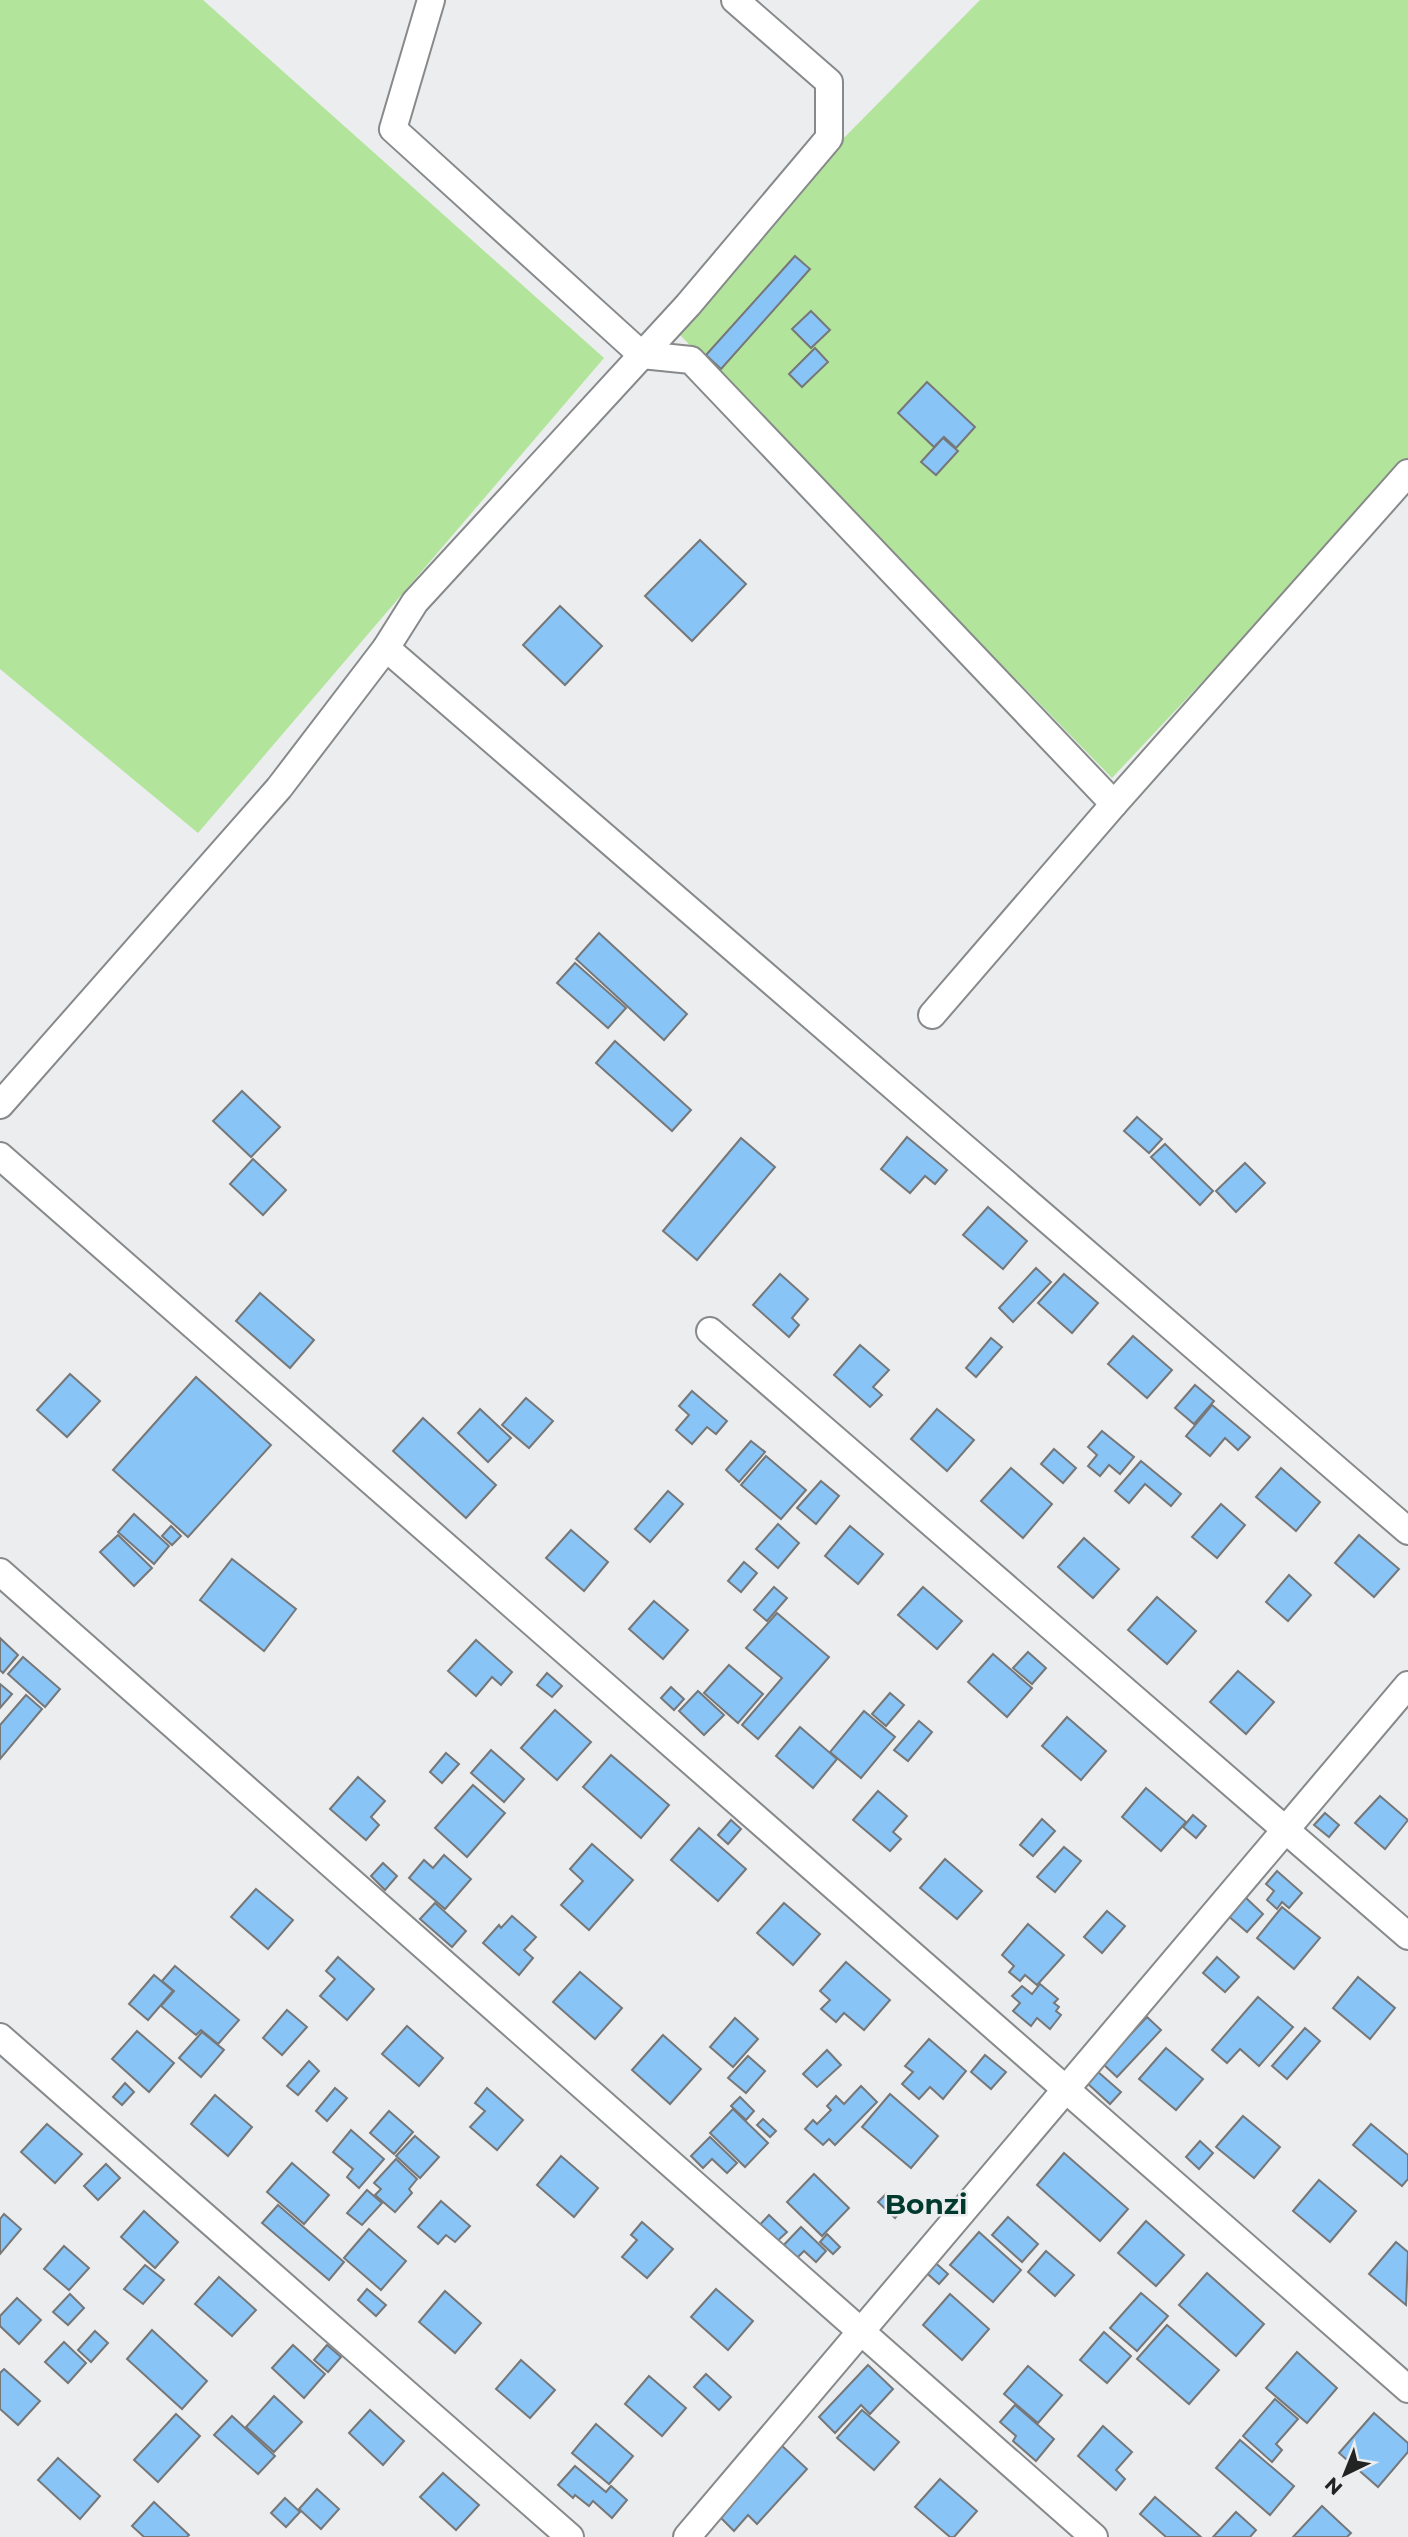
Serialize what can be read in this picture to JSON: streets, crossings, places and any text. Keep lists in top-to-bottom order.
{
  "districts": ["Bonzi"],
  "north": "bottom left"
}
